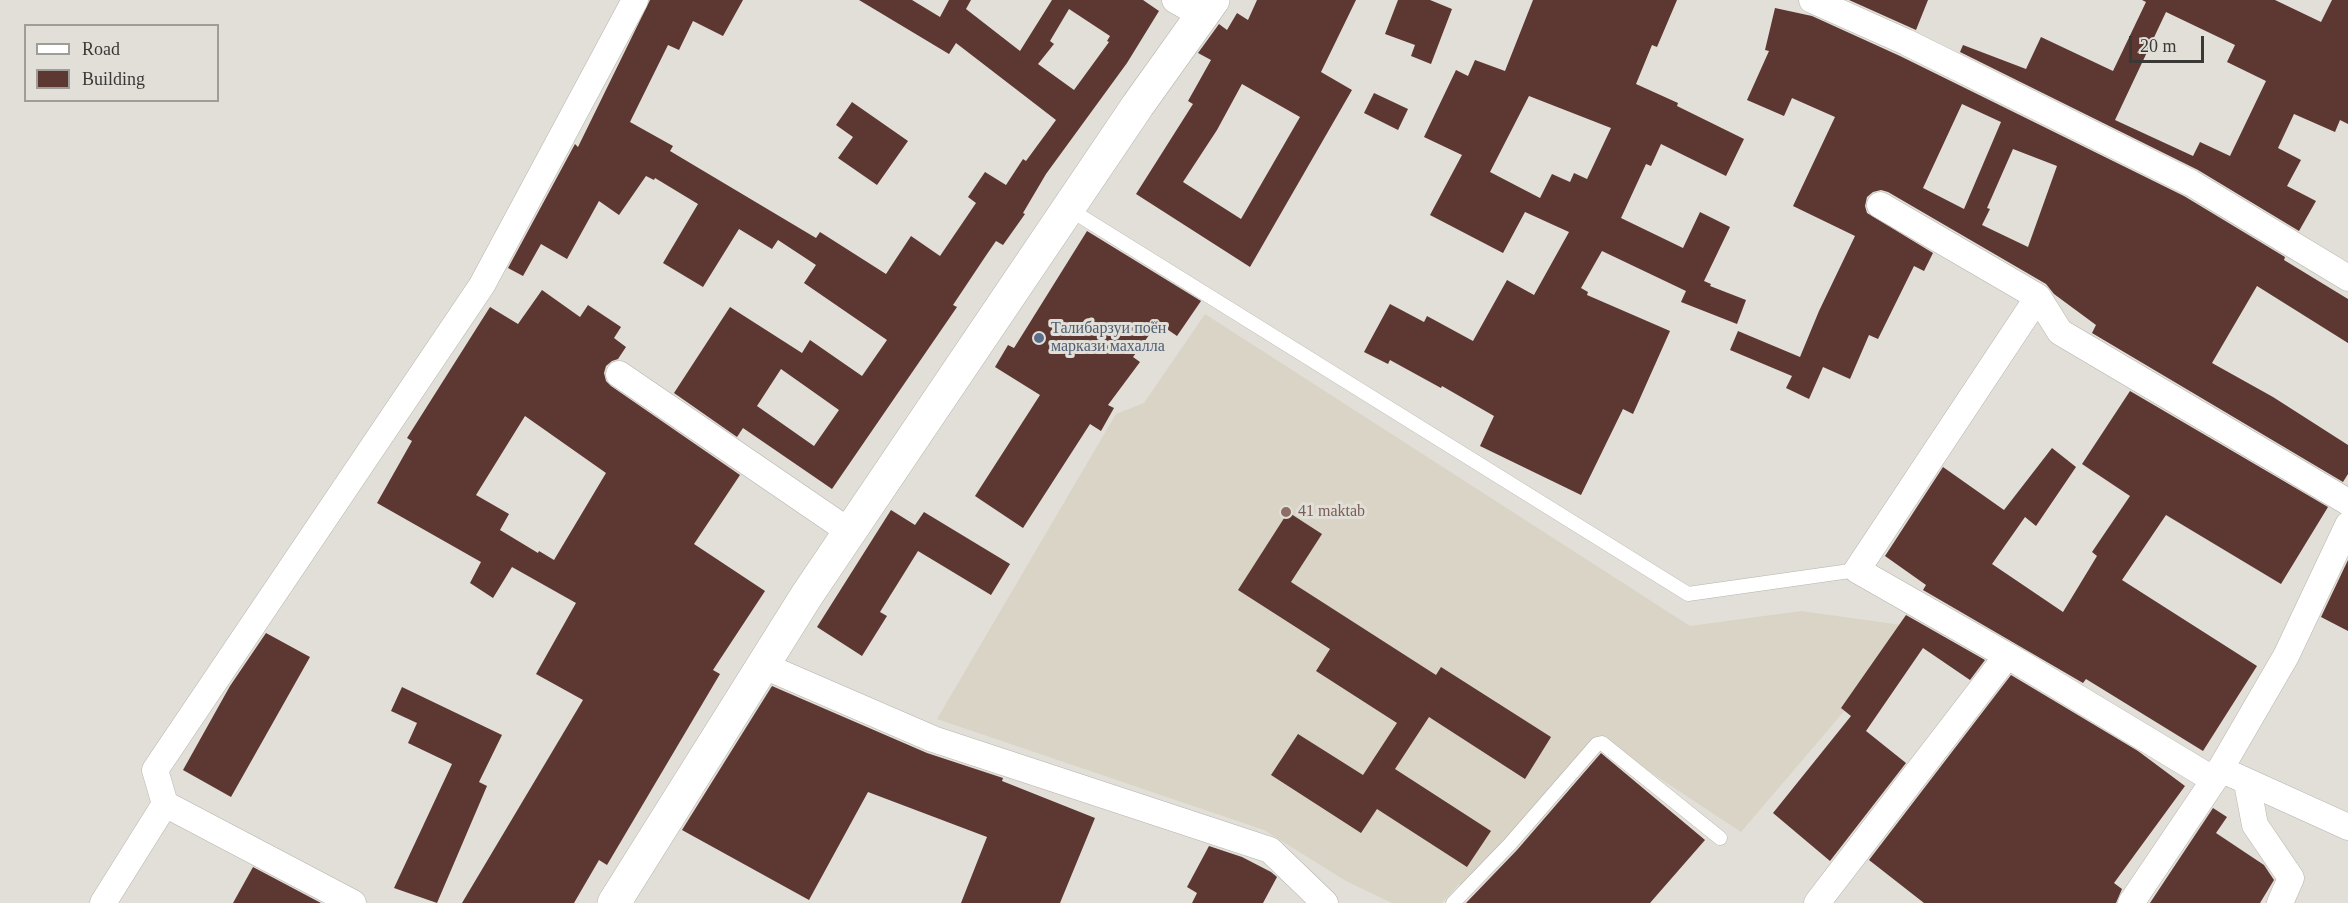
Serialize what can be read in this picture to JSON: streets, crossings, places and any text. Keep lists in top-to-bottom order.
{
  "places": ["Талибарзуи поён маркази махалла", "41 maktab"],
  "legend": ["Road", "Building"],
  "scale_bar": "20 m"
}
